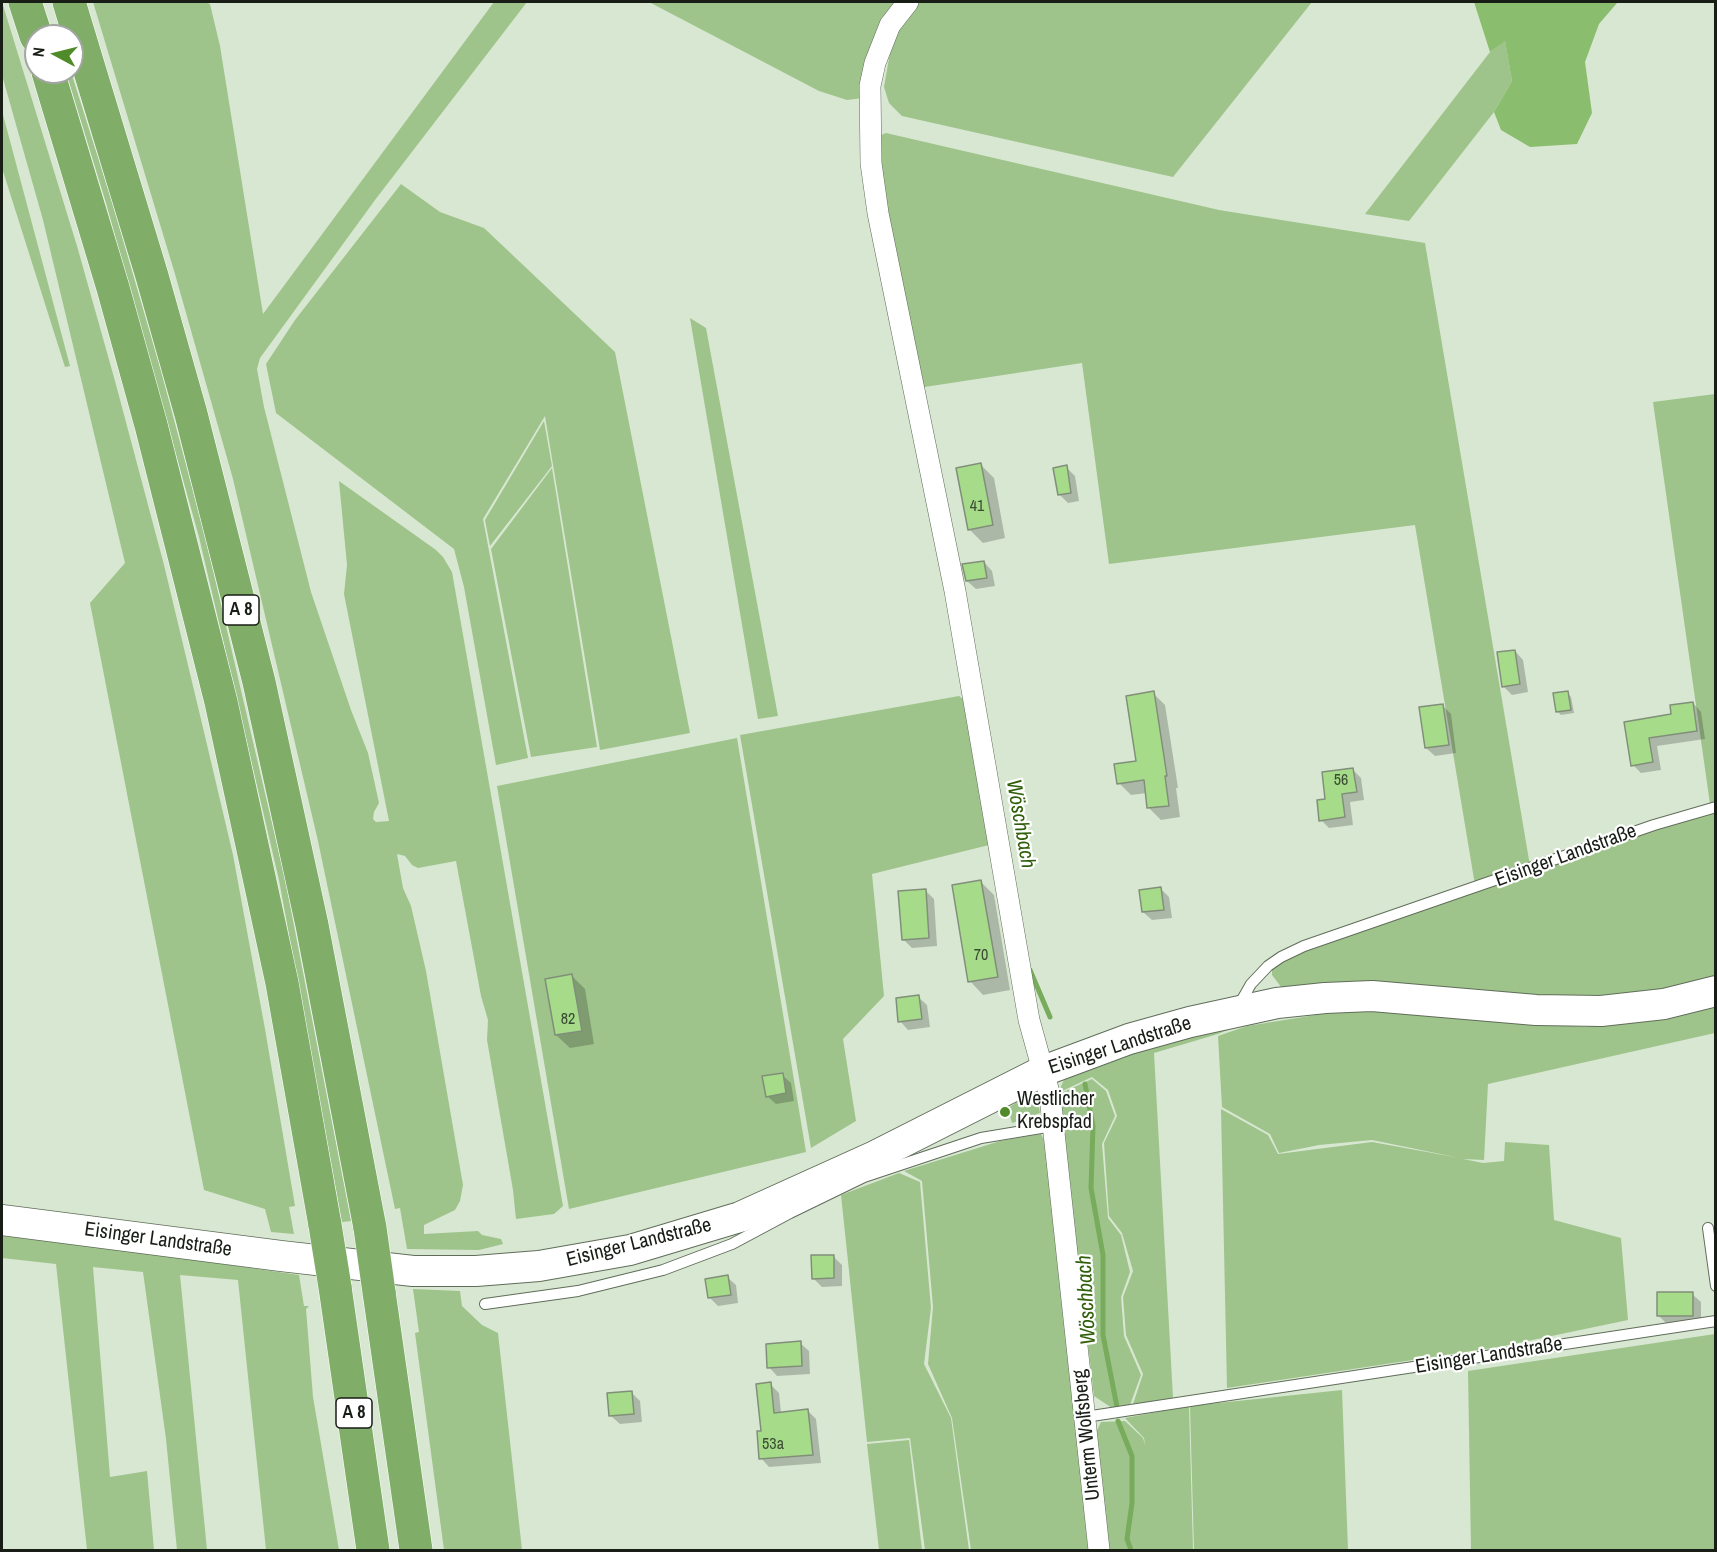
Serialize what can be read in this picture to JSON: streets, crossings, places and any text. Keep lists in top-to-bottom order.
{
  "streets": {
    "highway": ["A 8"],
    "main road": ["Eisinger Landstraße"],
    "street": ["Unterm Wolfsberg"]
  },
  "crossings": [
    ["Eisinger Landstraße", "Unterm Wolfsberg"]
  ],
  "water": ["Wöschbach"],
  "places": ["Westlicher Krebspfad"],
  "house_numbers": [
    "41",
    "56",
    "70",
    "82",
    "53a"
  ],
  "north": "left"
}
